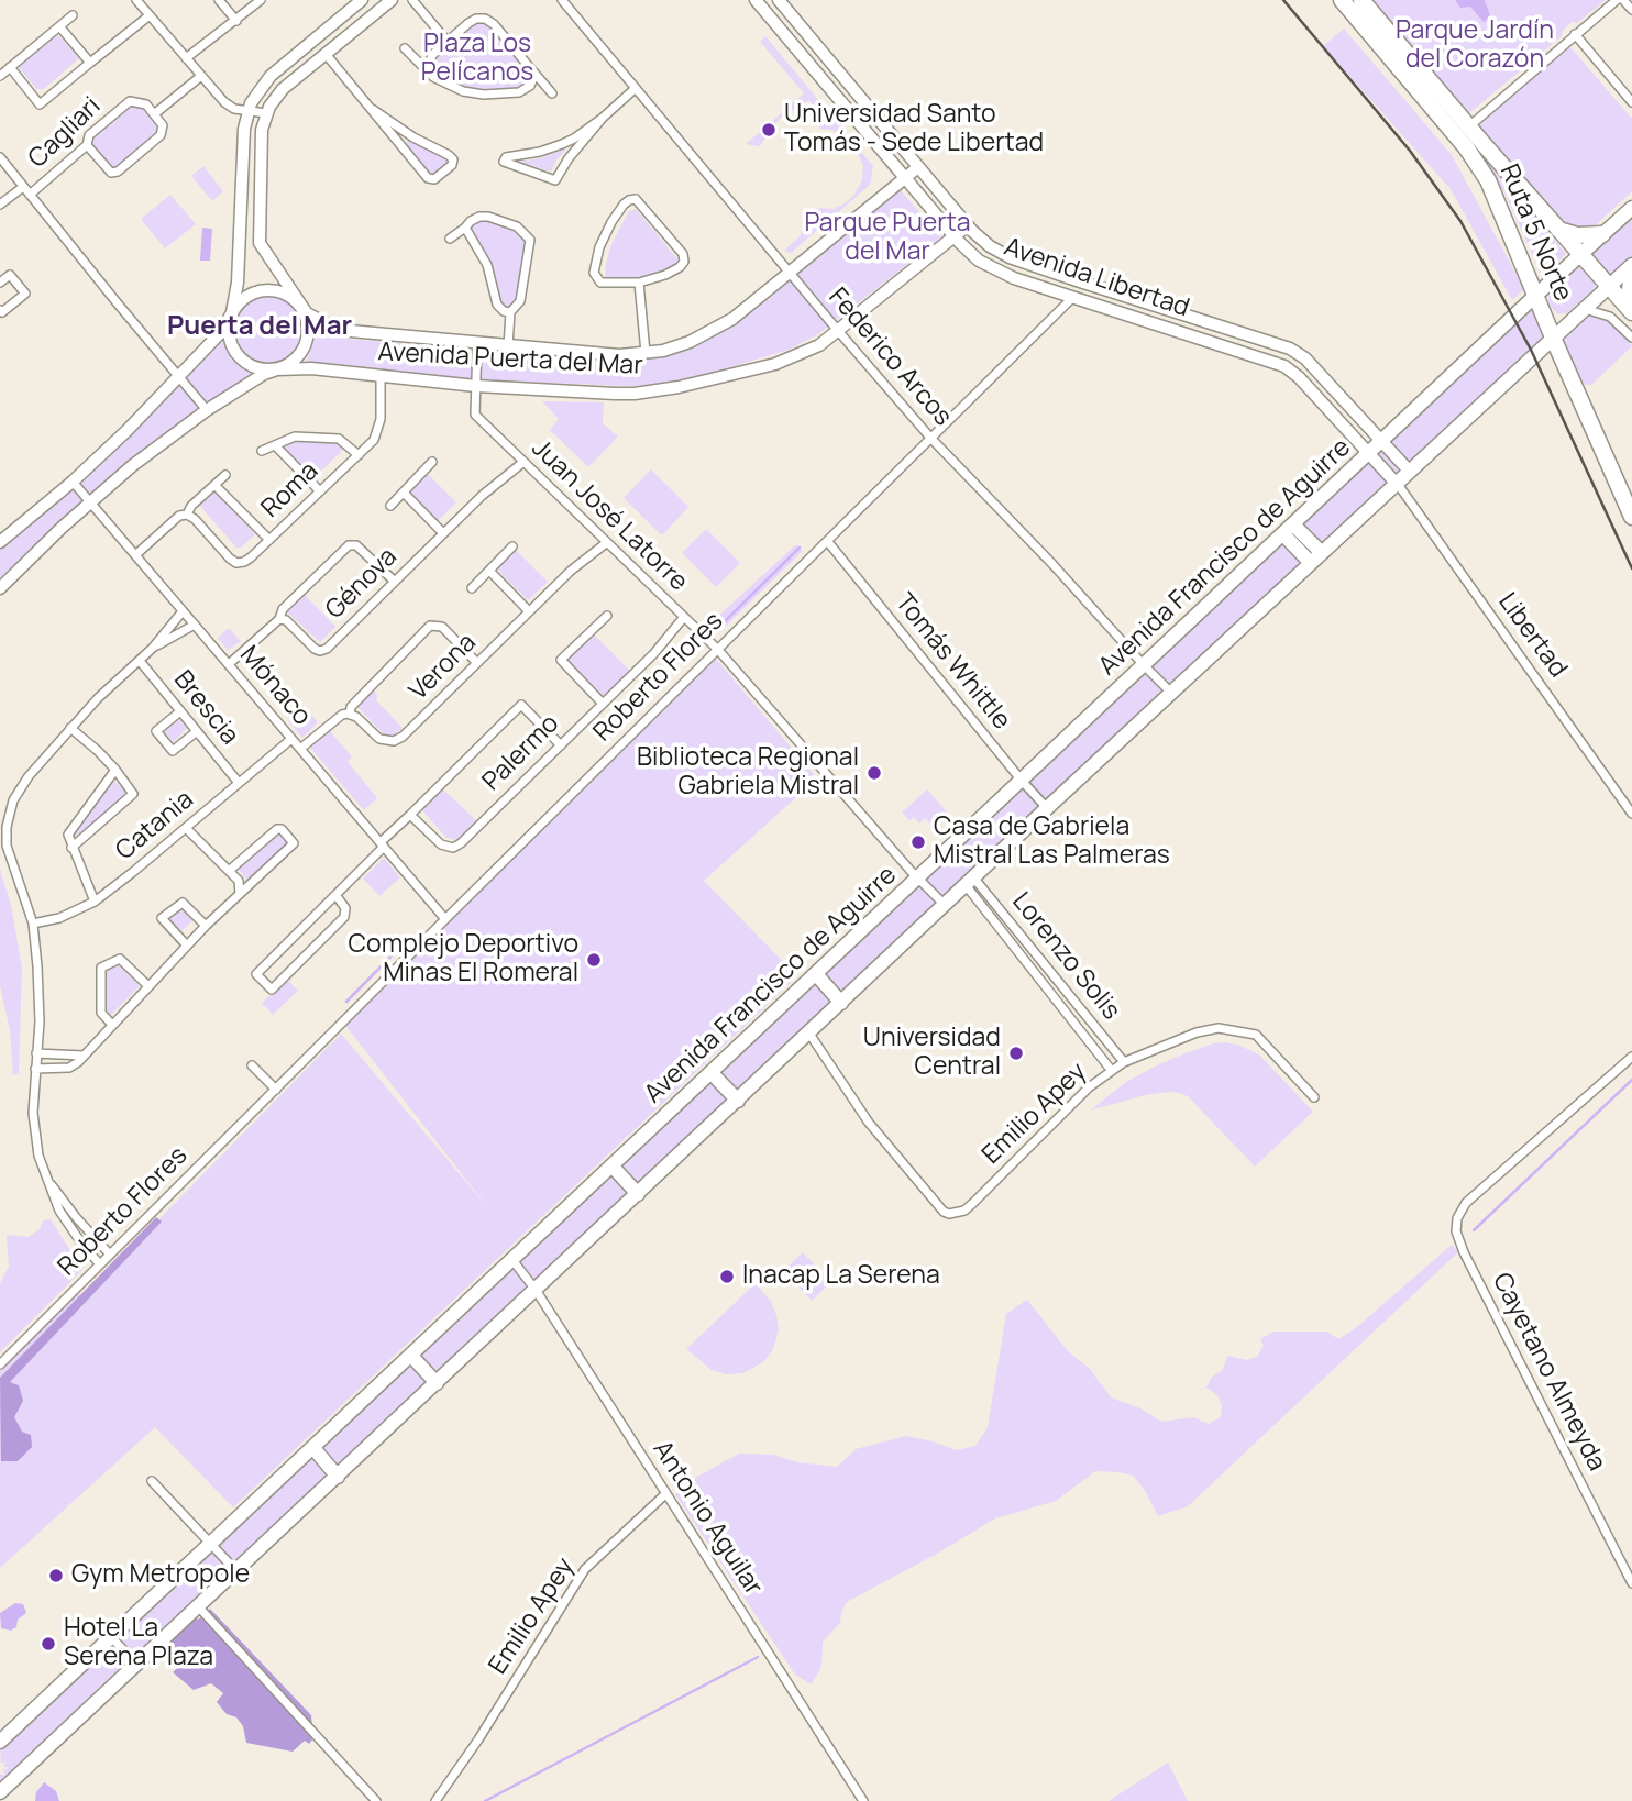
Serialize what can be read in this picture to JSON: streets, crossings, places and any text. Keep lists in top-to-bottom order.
{
  "streets": {
    "highway": ["Ruta 5 Norte"],
    "main road": ["Avenida Francisco de Aguirre"],
    "street": [
      "Cagliari",
      "Avenida Libertad",
      "Federico Arcos",
      "Avenida Puerta del Mar",
      "Roma",
      "Juan José Latorre",
      "Génova",
      "Libertad",
      "Tomás Whittle",
      "Verona",
      "Roberto Flores",
      "Mónaco",
      "Brescia",
      "Palermo",
      "Catania",
      "Lorenzo Solis",
      "Emilio Apey",
      "Cayetano Almeyda",
      "Antonio Aguilar"
    ]
  },
  "crossings": [
    ["Ruta 5 Norte", "Avenida Francisco de Aguirre"],
    ["Avenida Libertad", "Avenida Puerta del Mar"],
    ["Avenida Libertad", "Avenida Francisco de Aguirre"],
    ["Avenida Libertad", "Libertad"],
    ["Avenida Libertad", "Roberto Flores"],
    ["Federico Arcos", "Avenida Puerta del Mar"],
    ["Federico Arcos", "Avenida Francisco de Aguirre"],
    ["Federico Arcos", "Roberto Flores"],
    ["Avenida Puerta del Mar", "Roma"],
    ["Avenida Puerta del Mar", "Juan José Latorre"],
    ["Avenida Puerta del Mar", "Mónaco"],
    ["Juan José Latorre", "Avenida Francisco de Aguirre"],
    ["Juan José Latorre", "Génova"],
    ["Juan José Latorre", "Verona"],
    ["Juan José Latorre", "Roberto Flores"],
    ["Juan José Latorre", "Palermo"],
    ["Avenida Francisco de Aguirre", "Tomás Whittle"],
    ["Avenida Francisco de Aguirre", "Antonio Aguilar"],
    ["Tomás Whittle", "Roberto Flores"],
    ["Roberto Flores", "Mónaco"],
    ["Mónaco", "Catania"],
    ["Brescia", "Catania"],
    ["Lorenzo Solis", "Emilio Apey"],
    ["Emilio Apey", "Antonio Aguilar"]
  ],
  "districts": ["Puerta del Mar"],
  "parks": ["Parque Jardín del Corazón", "Plaza Los Pelícanos", "Parque Puerta del Mar"],
  "places": [
    "Universidad Santo Tomás - Sede Libertad",
    "Biblioteca Regional Gabriela Mistral",
    "Casa de Gabriela Mistral Las Palmeras",
    "Complejo Deportivo Minas El Romeral",
    "Universidad Central",
    "Inacap La Serena",
    "Gym Metropole",
    "Hotel La Serena Plaza"
  ]
}
